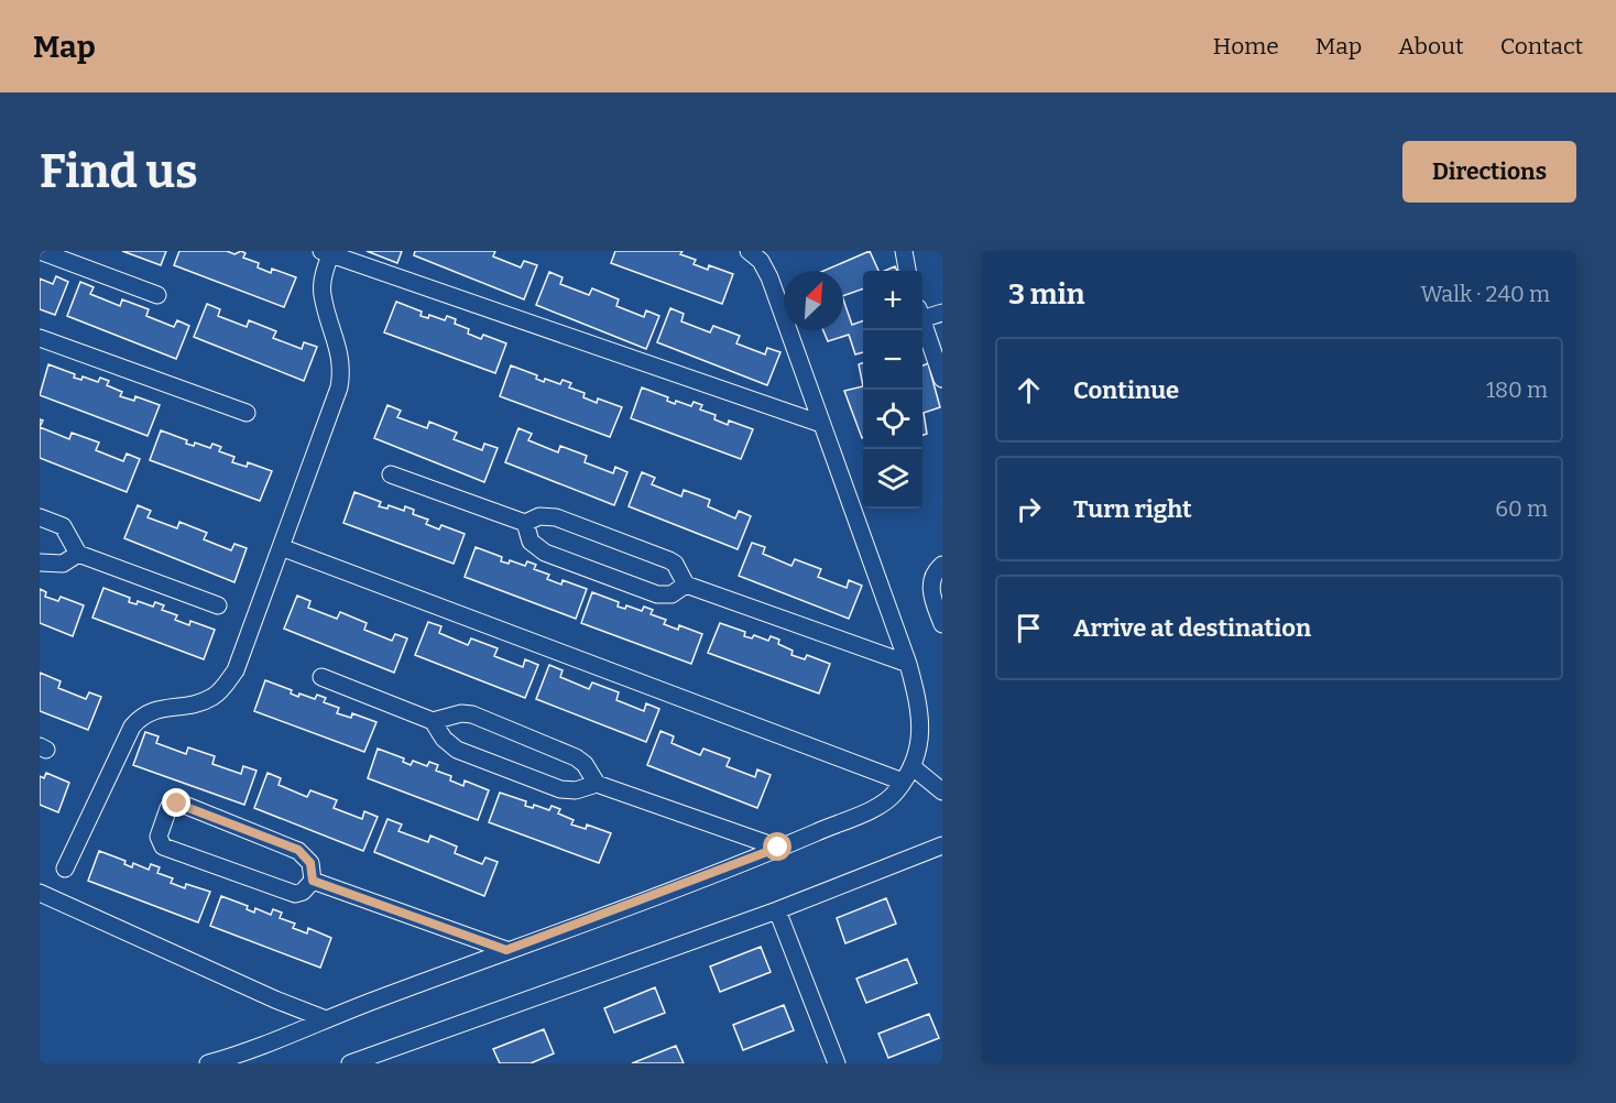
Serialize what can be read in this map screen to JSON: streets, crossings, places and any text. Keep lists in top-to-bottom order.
{
  "north": "top right",
  "page": {
    "header": "Map",
    "nav": [
      "Home",
      "Map",
      "About",
      "Contact"
    ],
    "buttons": "Directions",
    "title": "Find us",
    "heading": ["3 min", "Walk · 240 m"],
    "map_buttons": ["+", "−"],
    "list": [
      ["Continue", "180 m"],
      ["Turn right", "60 m"],
      "Arrive at destination"
    ]
  }
}
